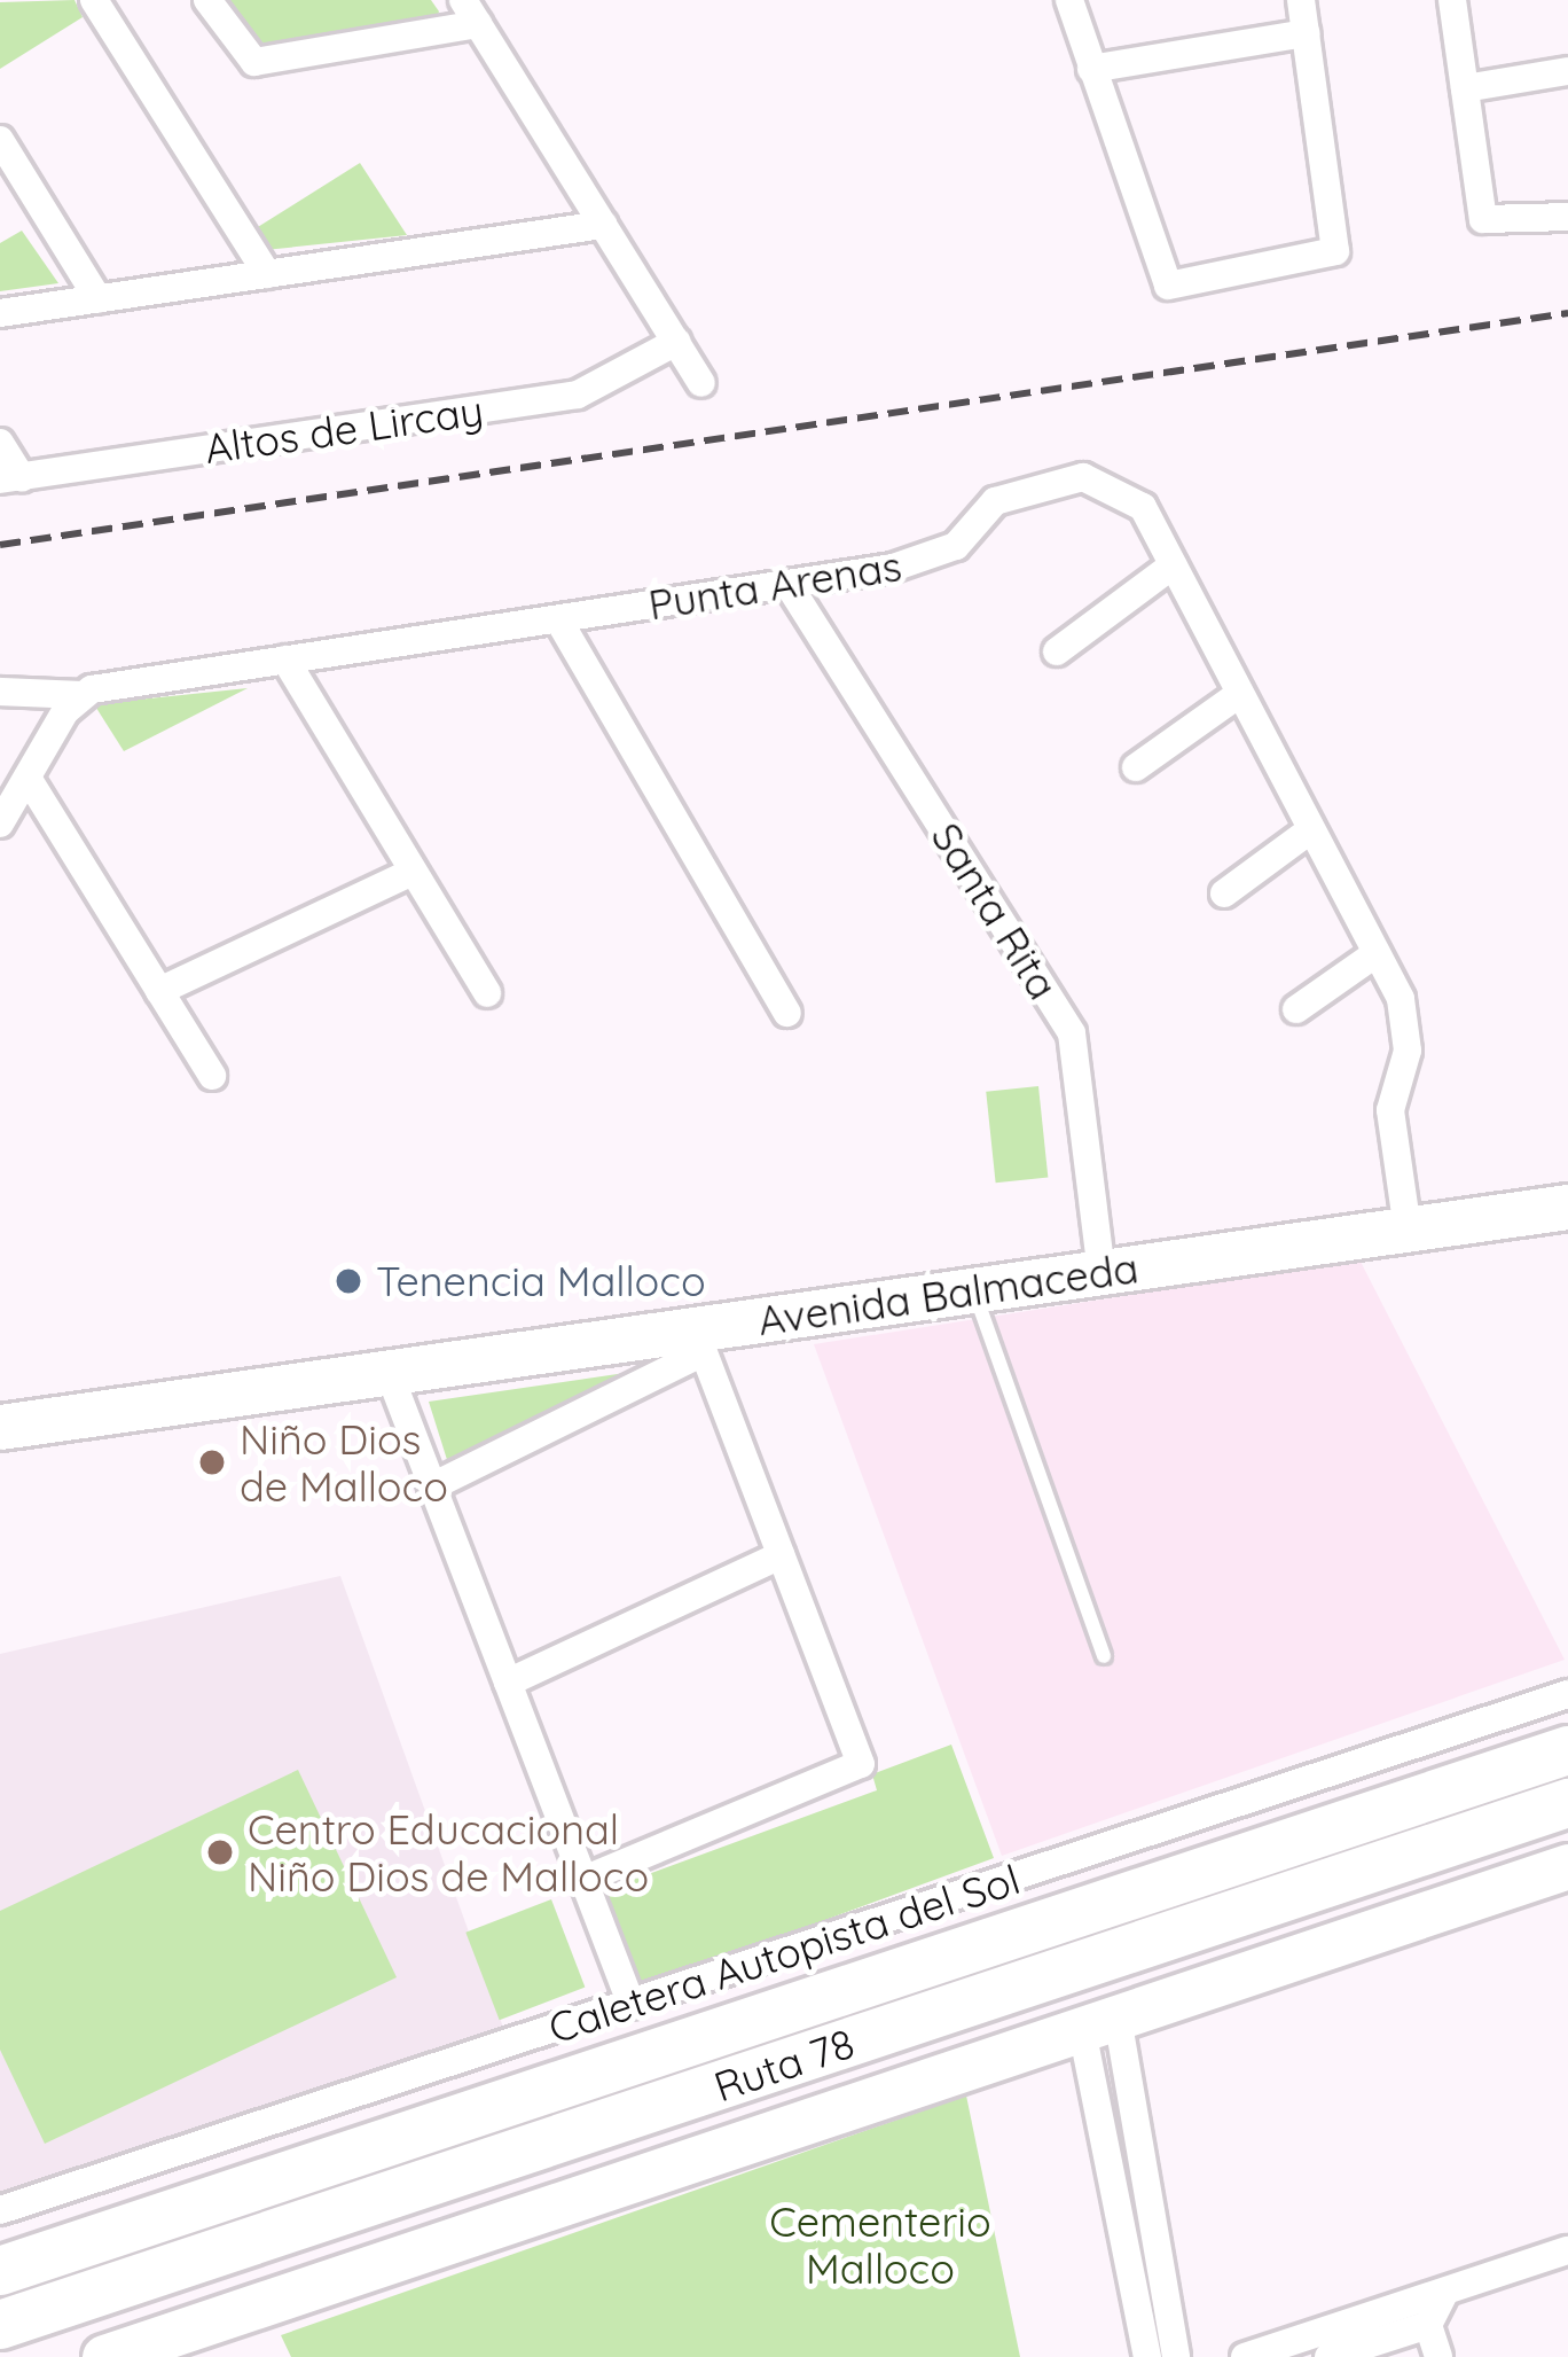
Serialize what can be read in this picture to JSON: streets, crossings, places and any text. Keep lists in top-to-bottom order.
{
  "streets": {
    "highway": ["Ruta 78"],
    "main road": ["Avenida Balmaceda"],
    "street": [
      "Altos de Lircay",
      "Punta Arenas",
      "Santa Rita",
      "Caletera Autopista del Sol"
    ]
  },
  "crossings": [
    ["Punta Arenas", "Santa Rita"],
    ["Punta Arenas", "Avenida Balmaceda"],
    ["Santa Rita", "Avenida Balmaceda"]
  ],
  "parks": ["Cementerio Malloco"],
  "places": ["Tenencia Malloco", "Niño Dios de Malloco", "Centro Educacional Niño Dios de Malloco"]
}
